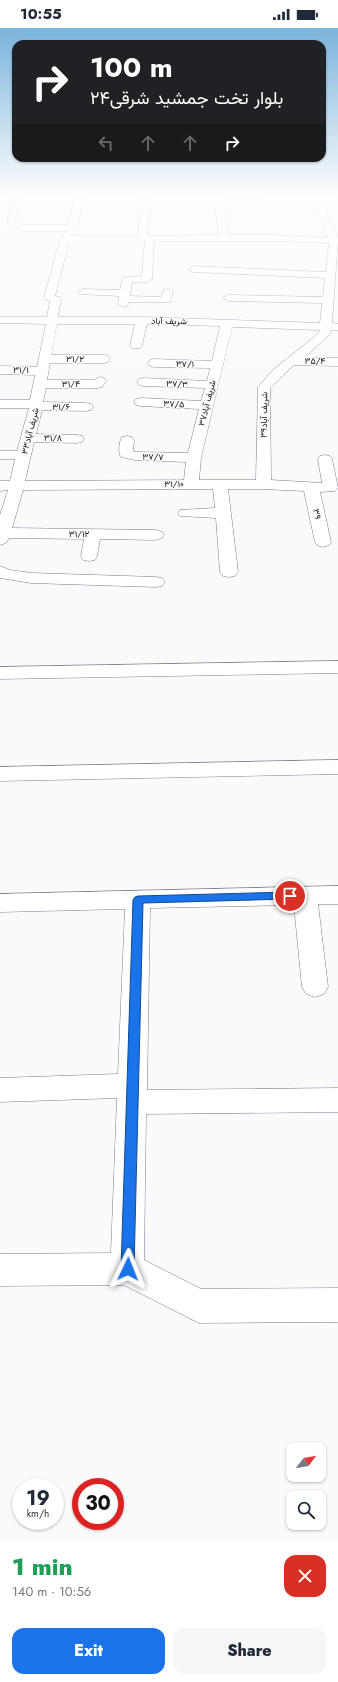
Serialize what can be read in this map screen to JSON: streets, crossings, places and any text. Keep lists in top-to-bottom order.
{
  "streets": {
    "street": [
      "شریف آباد",
      "۳۱/۲",
      "۳۵/۴",
      "۳۷/۱",
      "۳۱/۱",
      "۳۱/۴",
      "۳۷/۳",
      "شریف آباد۳۷",
      "۳۷/۵",
      "۳۱/۶",
      "شریف آباد۳۹",
      "شریف آباد۳۳",
      "۳۱/۸",
      "۳۷/۷",
      "۳۱/۱۰",
      "۳۹",
      "۳۱/۱۲"
    ]
  },
  "crossings": [
    ["شریف آباد", "شریف آباد۳۷"],
    ["شریف آباد", "شریف آباد۳۹"],
    ["شریف آباد", "شریف آباد۳۳"],
    ["۳۱/۲", "۳۱/۱"],
    ["۳۱/۲", "۳۱/۴"],
    ["۳۱/۲", "شریف آباد۳۳"],
    ["۳۵/۴", "شریف آباد۳۹"],
    ["۳۷/۱", "شریف آباد۳۷"],
    ["۳۱/۱", "۳۱/۴"],
    ["۳۱/۱", "شریف آباد۳۳"],
    ["۳۱/۴", "شریف آباد۳۳"],
    ["۳۷/۳", "شریف آباد۳۷"],
    ["شریف آباد۳۷", "۳۷/۵"],
    ["شریف آباد۳۷", "۳۷/۷"],
    ["شریف آباد۳۷", "۳۱/۱۰"],
    ["۳۱/۶", "شریف آباد۳۳"],
    ["شریف آباد۳۹", "۳۱/۱۰"],
    ["شریف آباد۳۳", "۳۱/۸"],
    ["شریف آباد۳۳", "۳۱/۱۰"],
    ["شریف آباد۳۳", "۳۱/۱۲"],
    ["۳۱/۱۰", "۳۹"]
  ],
  "north": "top right",
  "page": {
    "status": "10:55",
    "turn": ["100 m", "بلوار تخت جمشید شرقی۲۴"],
    "speed": "19 km/h",
    "limit": "30",
    "heading": ["1 min", "140 m · 10:56"],
    "buttons": ["Exit", "Share"]
  }
}
